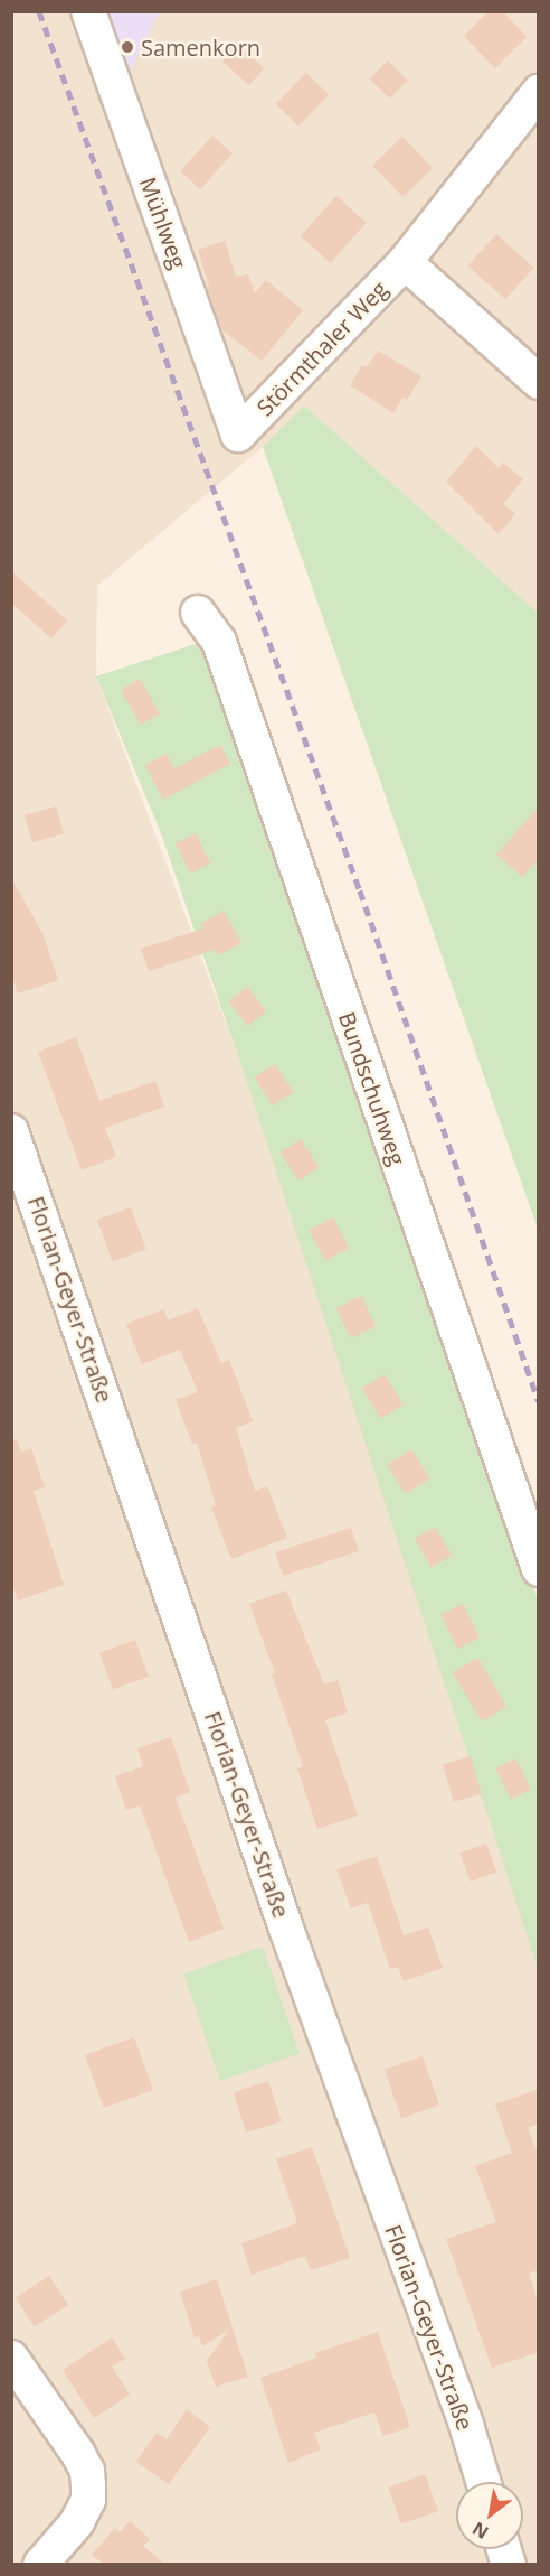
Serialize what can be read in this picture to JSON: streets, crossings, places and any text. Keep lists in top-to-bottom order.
{
  "streets": {
    "street": [
      "Mühlweg",
      "Störmthaler Weg",
      "Bundschuhweg",
      "Florian-Geyer-Straße"
    ]
  },
  "crossings": [
    ["Mühlweg", "Störmthaler Weg"]
  ],
  "places": ["Samenkorn"],
  "north": "bottom left"
}
